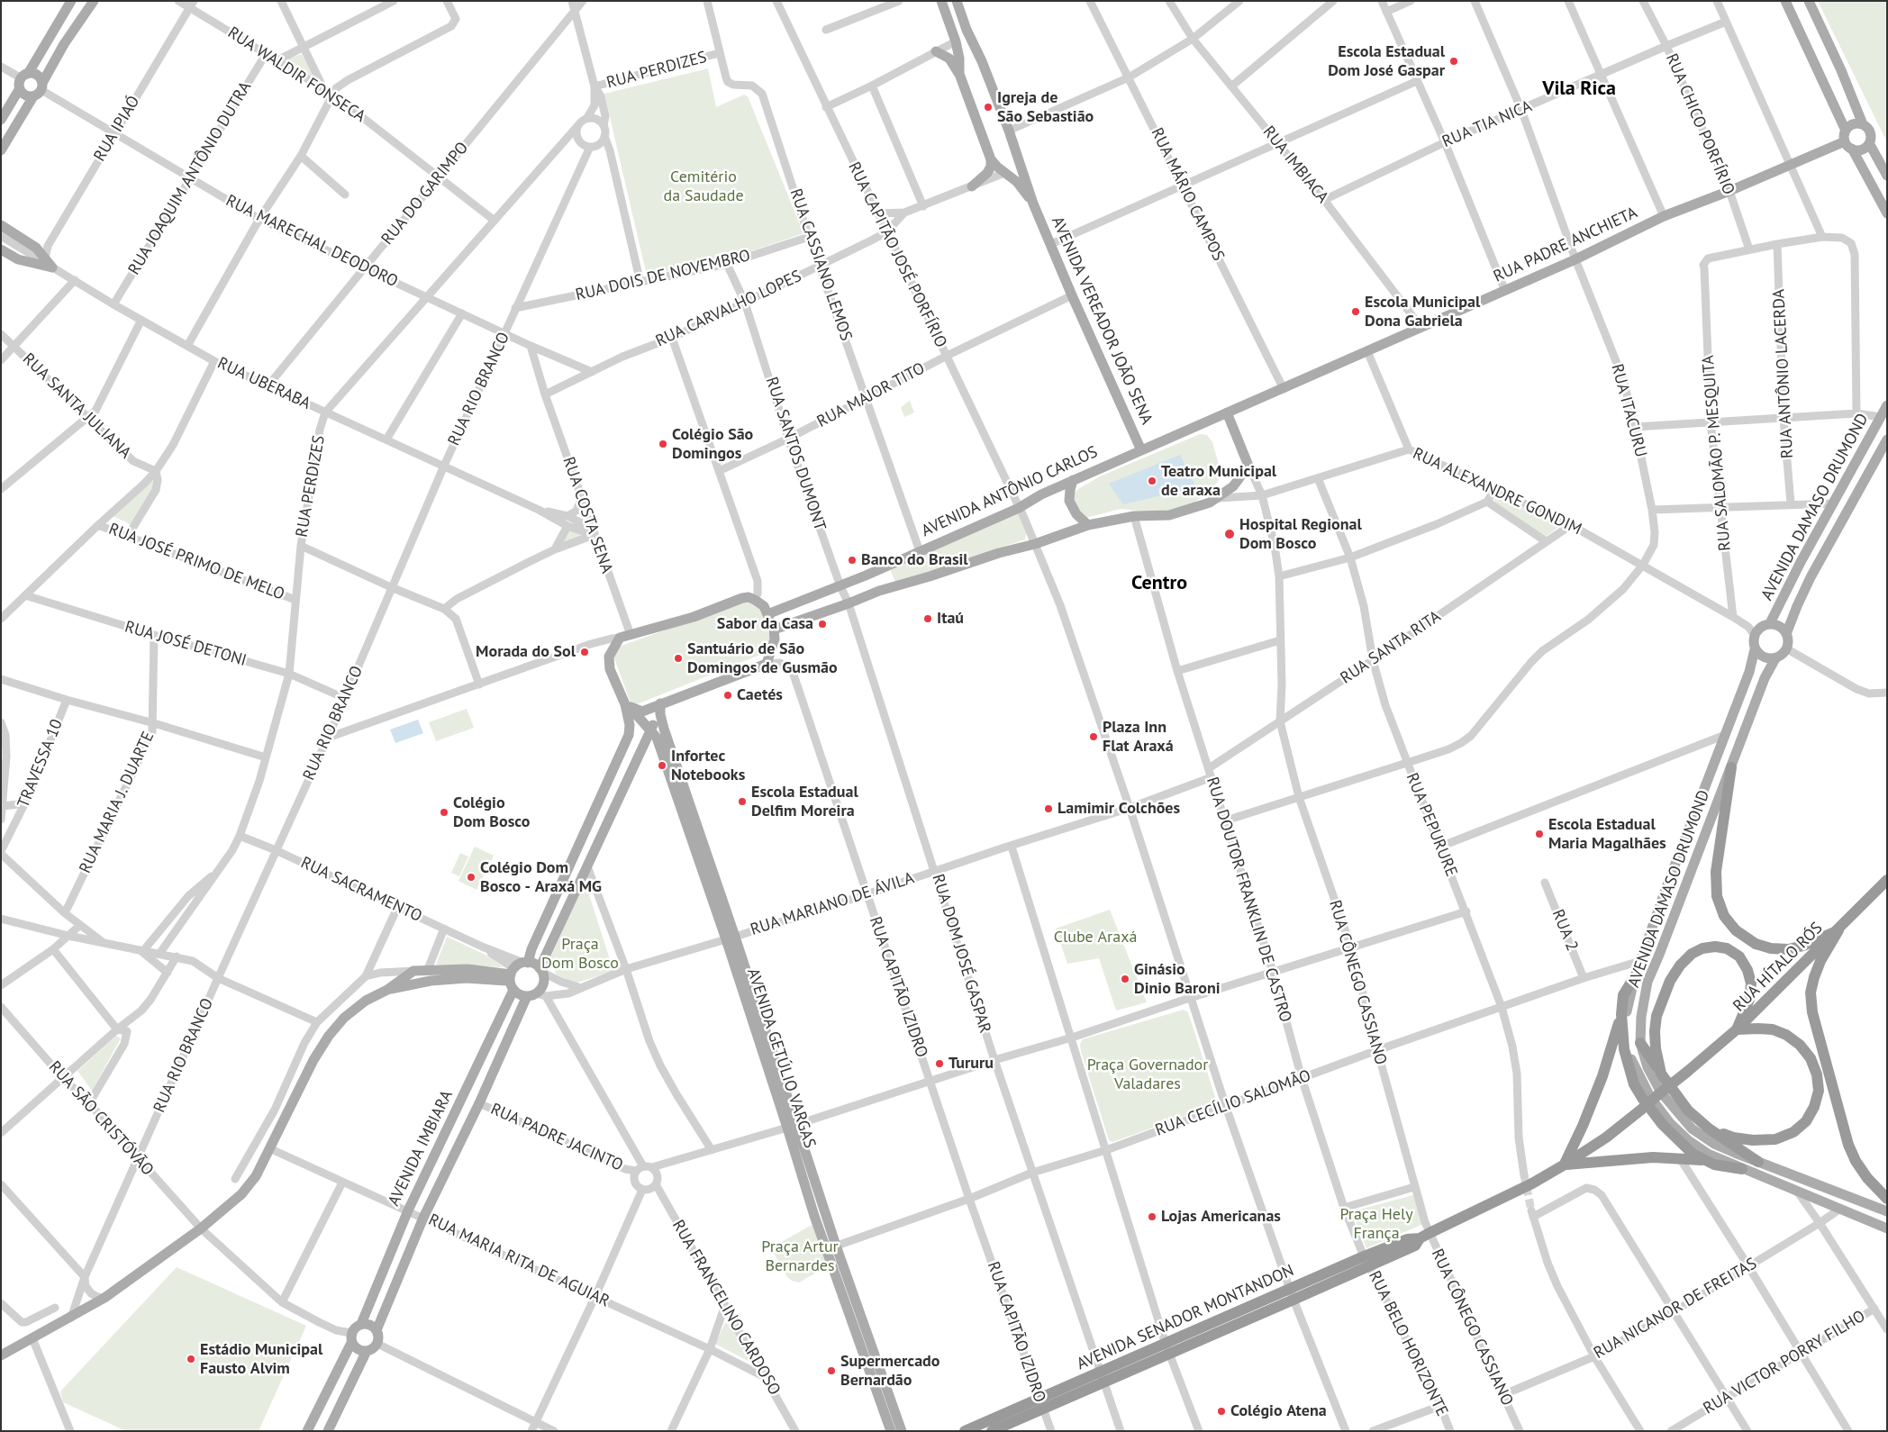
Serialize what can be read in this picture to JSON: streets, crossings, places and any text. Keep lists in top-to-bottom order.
{
  "streets": {
    "highway": ["RUA HÍTALO RÓS", "AVENIDA SENADOR MONTANDON"],
    "main road": [
      "RUA PADRE ANCHIETA",
      "AVENIDA VEREADOR JOÃO SENA",
      "AVENIDA ANTÔNIO CARLOS",
      "AVENIDA DAMASO DRUMOND",
      "AVENIDA GETÚLIO VARGAS",
      "AVENIDA IMBIARA"
    ],
    "street": [
      "RUA PERDIZES",
      "RUA WALDIR FONSECA",
      "RUA TIA NICA",
      "RUA CHICO PORFÍRIO",
      "RUA IPIAÓ",
      "RUA IMBIACA",
      "RUA JOAQUIM ANTÔNIO DUTRA",
      "RUA DO GARIMPO",
      "RUA MÁRIO CAMPOS",
      "RUA MARECHAL DEODORO",
      "RUA CAPITÃO JOSÉ PORFÍRIO",
      "RUA CASSIANO LEMOS",
      "RUA DOIS DE NOVEMBRO",
      "RUA CARVALHO LOPES",
      "RUA ANTÔNIO LACERDA",
      "RUA UBERABA",
      "RUA RIO BRANCO",
      "RUA MAJOR TITO",
      "RUA SANTA JULIANA",
      "RUA ITACURU",
      "RUA SALOMÃO P. MESQUITA",
      "RUA SANTOS DUMONT",
      "RUA ALEXANDRE GONDIM",
      "RUA COSTA SENA",
      "RUA JOSÉ PRIMO DE MELO",
      "RUA JOSÉ DETONI",
      "RUA SANTA RITA",
      "TRAVESSA 10",
      "RUA MARIA J. DUARTE",
      "RUA PEPURURE",
      "RUA SACRAMENTO",
      "RUA DOUTOR FRANKLIN DE CASTRO",
      "RUA MARIANO DE ÁVILA",
      "RUA 2",
      "RUA DOM JOSÉ GASPAR",
      "RUA CÔNEGO CASSIANO",
      "RUA CAPITÃO IZIDRO",
      "RUA CECÍLIO SALOMÃO",
      "RUA SÃO CRISTÓVÃO",
      "RUA PADRE JACINTO",
      "RUA MARIA RITA DE AGUIAR",
      "RUA FRANCELINO CARDOSO",
      "RUA NICANOR DE FREITAS",
      "RUA BELO HORIZONTE",
      "RUA VICTOR PORRY FILHO"
    ]
  },
  "crossings": [
    ["RUA PERDIZES", "RUA WALDIR FONSECA"],
    ["RUA PERDIZES", "RUA MARECHAL DEODORO"],
    ["RUA PERDIZES", "RUA CASSIANO LEMOS"],
    ["RUA PERDIZES", "RUA UBERABA"],
    ["RUA PERDIZES", "RUA RIO BRANCO"],
    ["RUA PERDIZES", "RUA JOSÉ PRIMO DE MELO"],
    ["RUA PERDIZES", "RUA JOSÉ DETONI"],
    ["RUA PERDIZES", "RUA SACRAMENTO"],
    ["RUA WALDIR FONSECA", "RUA IPIAÓ"],
    ["RUA WALDIR FONSECA", "RUA JOAQUIM ANTÔNIO DUTRA"],
    ["RUA WALDIR FONSECA", "RUA DO GARIMPO"],
    ["RUA TIA NICA", "RUA CHICO PORFÍRIO"],
    ["RUA TIA NICA", "RUA IMBIACA"],
    ["RUA TIA NICA", "RUA ITACURU"],
    ["RUA CHICO PORFÍRIO", "RUA PADRE ANCHIETA"],
    ["RUA CHICO PORFÍRIO", "RUA SALOMÃO P. MESQUITA"],
    ["RUA IPIAÓ", "RUA MARECHAL DEODORO"],
    ["RUA IMBIACA", "RUA PADRE ANCHIETA"],
    ["RUA JOAQUIM ANTÔNIO DUTRA", "RUA MARECHAL DEODORO"],
    ["RUA JOAQUIM ANTÔNIO DUTRA", "RUA UBERABA"],
    ["RUA DO GARIMPO", "RUA MARECHAL DEODORO"],
    ["RUA DO GARIMPO", "RUA UBERABA"],
    ["RUA MÁRIO CAMPOS", "RUA PADRE ANCHIETA"],
    ["RUA MARECHAL DEODORO", "RUA CARVALHO LOPES"],
    ["RUA MARECHAL DEODORO", "RUA RIO BRANCO"],
    ["RUA MARECHAL DEODORO", "RUA COSTA SENA"],
    ["RUA PADRE ANCHIETA", "RUA ITACURU"],
    ["RUA PADRE ANCHIETA", "AVENIDA ANTÔNIO CARLOS"],
    ["RUA CAPITÃO JOSÉ PORFÍRIO", "RUA CARVALHO LOPES"],
    ["RUA CAPITÃO JOSÉ PORFÍRIO", "RUA MAJOR TITO"],
    ["RUA CAPITÃO JOSÉ PORFÍRIO", "AVENIDA ANTÔNIO CARLOS"],
    ["RUA CAPITÃO JOSÉ PORFÍRIO", "RUA MARIANO DE ÁVILA"],
    ["RUA CAPITÃO JOSÉ PORFÍRIO", "RUA CECÍLIO SALOMÃO"],
    ["RUA CAPITÃO JOSÉ PORFÍRIO", "AVENIDA SENADOR MONTANDON"],
    ["RUA CASSIANO LEMOS", "RUA DOIS DE NOVEMBRO"],
    ["RUA CASSIANO LEMOS", "RUA CARVALHO LOPES"],
    ["RUA CASSIANO LEMOS", "RUA MAJOR TITO"],
    ["RUA CASSIANO LEMOS", "AVENIDA ANTÔNIO CARLOS"],
    ["RUA DOIS DE NOVEMBRO", "RUA RIO BRANCO"],
    ["RUA DOIS DE NOVEMBRO", "RUA SANTOS DUMONT"],
    ["RUA CARVALHO LOPES", "AVENIDA VEREADOR JOÃO SENA"],
    ["RUA CARVALHO LOPES", "RUA SANTOS DUMONT"],
    ["RUA CARVALHO LOPES", "RUA COSTA SENA"],
    ["AVENIDA VEREADOR JOÃO SENA", "RUA MAJOR TITO"],
    ["AVENIDA VEREADOR JOÃO SENA", "AVENIDA ANTÔNIO CARLOS"],
    ["RUA UBERABA", "RUA RIO BRANCO"],
    ["RUA UBERABA", "RUA COSTA SENA"],
    ["RUA RIO BRANCO", "RUA JOSÉ DETONI"],
    ["RUA RIO BRANCO", "RUA SACRAMENTO"],
    ["RUA RIO BRANCO", "RUA SÃO CRISTÓVÃO"],
    ["RUA MAJOR TITO", "RUA SANTOS DUMONT"],
    ["RUA ITACURU", "RUA ALEXANDRE GONDIM"],
    ["RUA ITACURU", "RUA PEPURURE"],
    ["RUA ITACURU", "RUA DOUTOR FRANKLIN DE CASTRO"],
    ["RUA ITACURU", "RUA CÔNEGO CASSIANO"],
    ["RUA SALOMÃO P. MESQUITA", "RUA ALEXANDRE GONDIM"],
    ["RUA SANTOS DUMONT", "AVENIDA ANTÔNIO CARLOS"],
    ["RUA SANTOS DUMONT", "RUA DOM JOSÉ GASPAR"],
    ["RUA ALEXANDRE GONDIM", "AVENIDA DAMASO DRUMOND"],
    ["RUA ALEXANDRE GONDIM", "RUA SANTA RITA"],
    ["RUA ALEXANDRE GONDIM", "RUA PEPURURE"],
    ["RUA ALEXANDRE GONDIM", "RUA CÔNEGO CASSIANO"],
    ["AVENIDA DAMASO DRUMOND", "RUA CECÍLIO SALOMÃO"],
    ["AVENIDA DAMASO DRUMOND", "RUA NICANOR DE FREITAS"],
    ["RUA JOSÉ DETONI", "RUA MARIA J. DUARTE"],
    ["RUA SANTA RITA", "RUA PEPURURE"],
    ["RUA SANTA RITA", "RUA DOUTOR FRANKLIN DE CASTRO"],
    ["RUA SANTA RITA", "RUA CÔNEGO CASSIANO"],
    ["RUA PEPURURE", "RUA CECÍLIO SALOMÃO"],
    ["RUA DOUTOR FRANKLIN DE CASTRO", "RUA MARIANO DE ÁVILA"],
    ["RUA DOUTOR FRANKLIN DE CASTRO", "RUA CECÍLIO SALOMÃO"],
    ["RUA DOUTOR FRANKLIN DE CASTRO", "AVENIDA SENADOR MONTANDON"],
    ["RUA DOUTOR FRANKLIN DE CASTRO", "RUA BELO HORIZONTE"],
    ["RUA MARIANO DE ÁVILA", "RUA DOM JOSÉ GASPAR"],
    ["RUA MARIANO DE ÁVILA", "RUA CAPITÃO IZIDRO"],
    ["RUA MARIANO DE ÁVILA", "AVENIDA GETÚLIO VARGAS"],
    ["RUA MARIANO DE ÁVILA", "AVENIDA IMBIARA"],
    ["RUA 2", "RUA CECÍLIO SALOMÃO"],
    ["RUA DOM JOSÉ GASPAR", "RUA CECÍLIO SALOMÃO"],
    ["RUA DOM JOSÉ GASPAR", "AVENIDA SENADOR MONTANDON"],
    ["RUA HÍTALO RÓS", "AVENIDA SENADOR MONTANDON"],
    ["RUA CÔNEGO CASSIANO", "RUA CECÍLIO SALOMÃO"],
    ["RUA CÔNEGO CASSIANO", "RUA NICANOR DE FREITAS"],
    ["RUA CÔNEGO CASSIANO", "AVENIDA SENADOR MONTANDON"],
    ["RUA CAPITÃO IZIDRO", "RUA CECÍLIO SALOMÃO"],
    ["RUA CAPITÃO IZIDRO", "AVENIDA SENADOR MONTANDON"],
    ["AVENIDA GETÚLIO VARGAS", "RUA CECÍLIO SALOMÃO"],
    ["RUA SÃO CRISTÓVÃO", "AVENIDA IMBIARA"],
    ["RUA PADRE JACINTO", "AVENIDA IMBIARA"],
    ["RUA PADRE JACINTO", "RUA FRANCELINO CARDOSO"],
    ["AVENIDA IMBIARA", "RUA MARIA RITA DE AGUIAR"],
    ["RUA MARIA RITA DE AGUIAR", "RUA FRANCELINO CARDOSO"],
    ["AVENIDA SENADOR MONTANDON", "RUA BELO HORIZONTE"]
  ],
  "districts": ["Vila Rica", "Centro"],
  "parks": [
    "Cemitério da Saudade",
    "Clube Araxá",
    "Praça Dom Bosco",
    "Praça Governador Valadares",
    "Praça Hely França",
    "Praça Artur Bernardes"
  ],
  "places": [
    "Escola Estadual Dom José Gaspar",
    "Igreja de São Sebastião",
    "Escola Municipal Dona Gabriela",
    "Colégio São Domingos",
    "Teatro Municipal de araxa",
    "Hospital Regional Dom Bosco",
    "Banco do Brasil",
    "Itaú",
    "Sabor da Casa",
    "Morada do Sol",
    "Santuário de São Domingos de Gusmão",
    "Caetés",
    "Plaza Inn Flat Araxá",
    "Infortec Notebooks",
    "Escola Estadual Delfim Moreira",
    "Lamimir Colchões",
    "Colégio Dom Bosco",
    "Escola Estadual Maria Magalhães",
    "Colégio Dom Bosco - Araxá MG",
    "Ginásio Dinio Baroni",
    "Tururu",
    "Lojas Americanas",
    "Estádio Municipal Fausto Alvim",
    "Supermercado Bernardão",
    "Colégio Atena"
  ]
}
